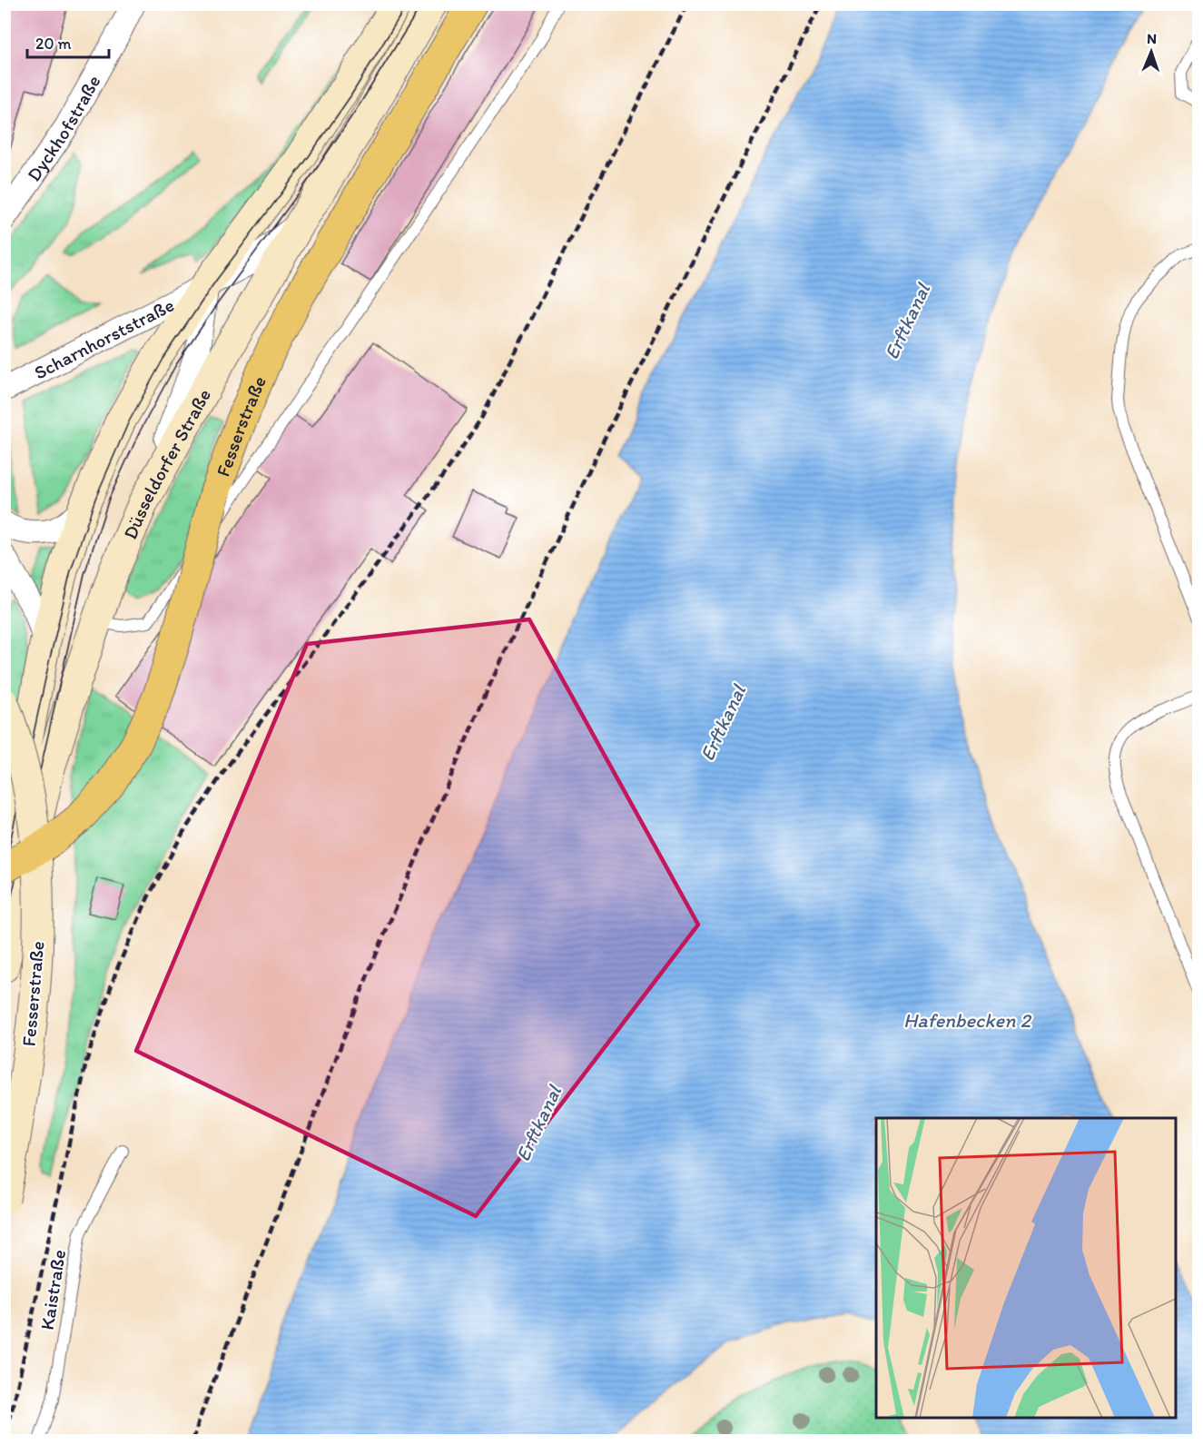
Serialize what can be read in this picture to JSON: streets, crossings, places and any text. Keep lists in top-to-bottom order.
{
  "streets": {
    "main road": ["Fesserstraße", "Düsseldorfer Straße"],
    "street": ["Dyckhofstraße", "Scharnhorststraße"],
    "lane": ["Kaistraße"]
  },
  "crossings": [
    ["Scharnhorststraße", "Düsseldorfer Straße"]
  ],
  "water": ["Erftkanal", "Hafenbecken 2"],
  "scale_bar": "20 m",
  "north": "top"
}
